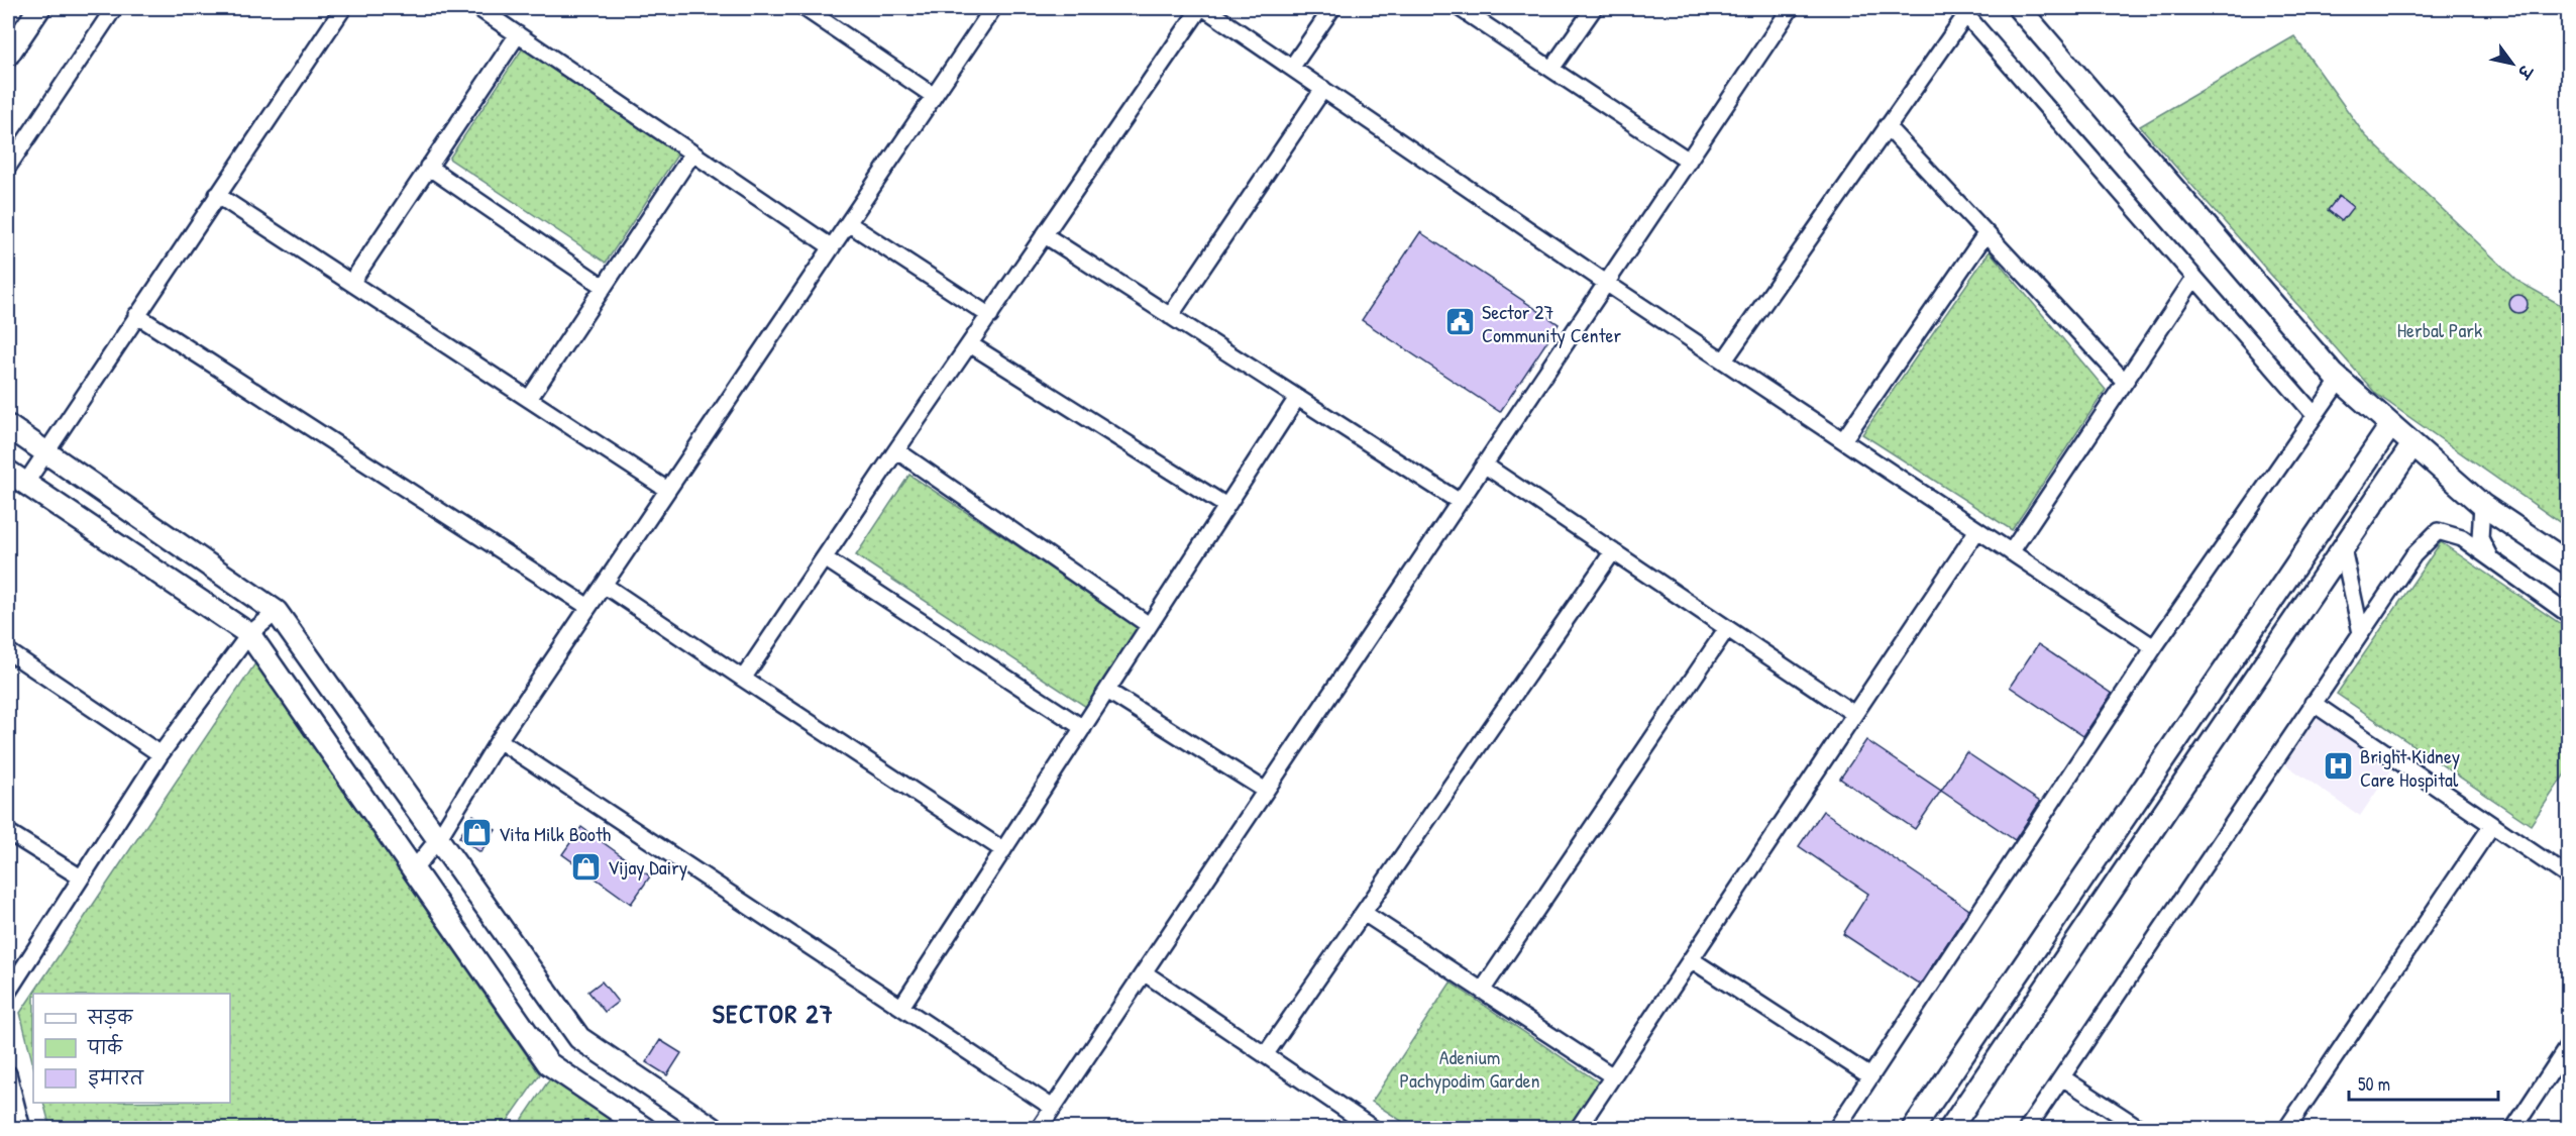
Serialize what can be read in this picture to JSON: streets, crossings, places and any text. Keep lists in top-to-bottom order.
{
  "districts": ["SECTOR 27"],
  "parks": ["Herbal Park", "Adenium Pachypodim Garden"],
  "places": {
    "public building": ["Sector 27 Community Center"],
    "hospital": ["Bright Kidney Care Hospital"],
    "shop": ["Vita Milk Booth", "Vijay Dairy"]
  },
  "legend": ["सड़क", "पार्क", "इमारत"],
  "scale_bar": "50 m",
  "north": "bottom right"
}
